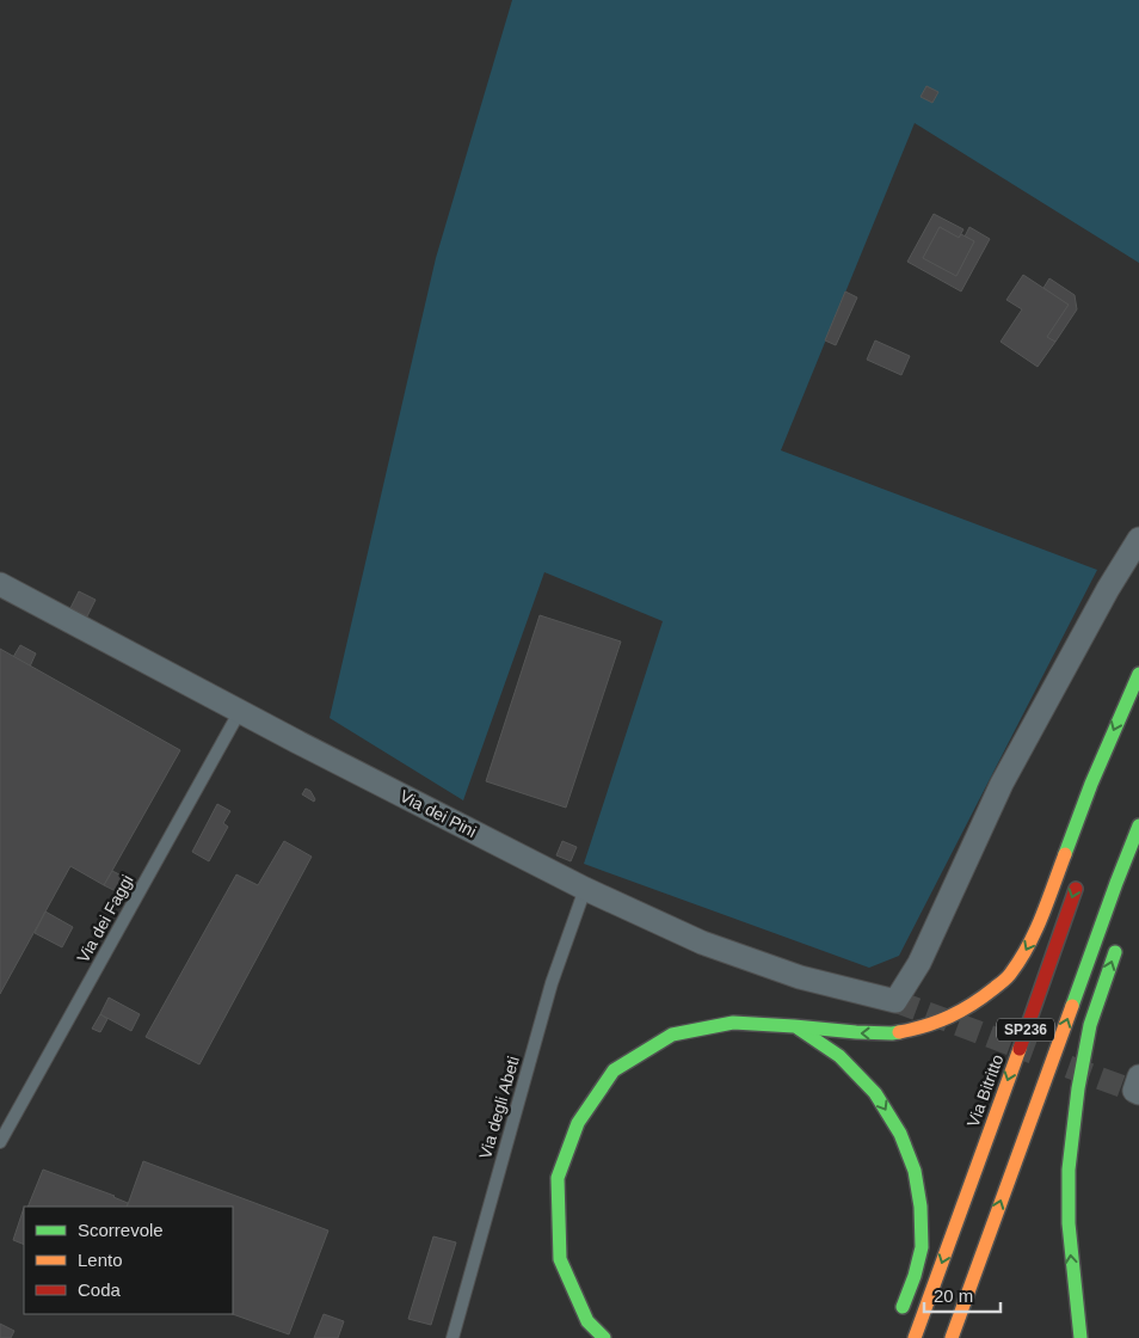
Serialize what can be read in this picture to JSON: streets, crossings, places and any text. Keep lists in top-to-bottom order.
{
  "streets": {
    "highway": ["SP236", "Via Bitritto"],
    "street": ["Via dei Pini"],
    "lane": ["Via dei Faggi", "Via degli Abeti"]
  },
  "crossings": [
    ["Via dei Pini", "Via dei Faggi"],
    ["Via dei Pini", "Via degli Abeti"]
  ],
  "legend": ["Scorrevole", "Lento", "Coda"],
  "scale_bar": "20 m"
}
